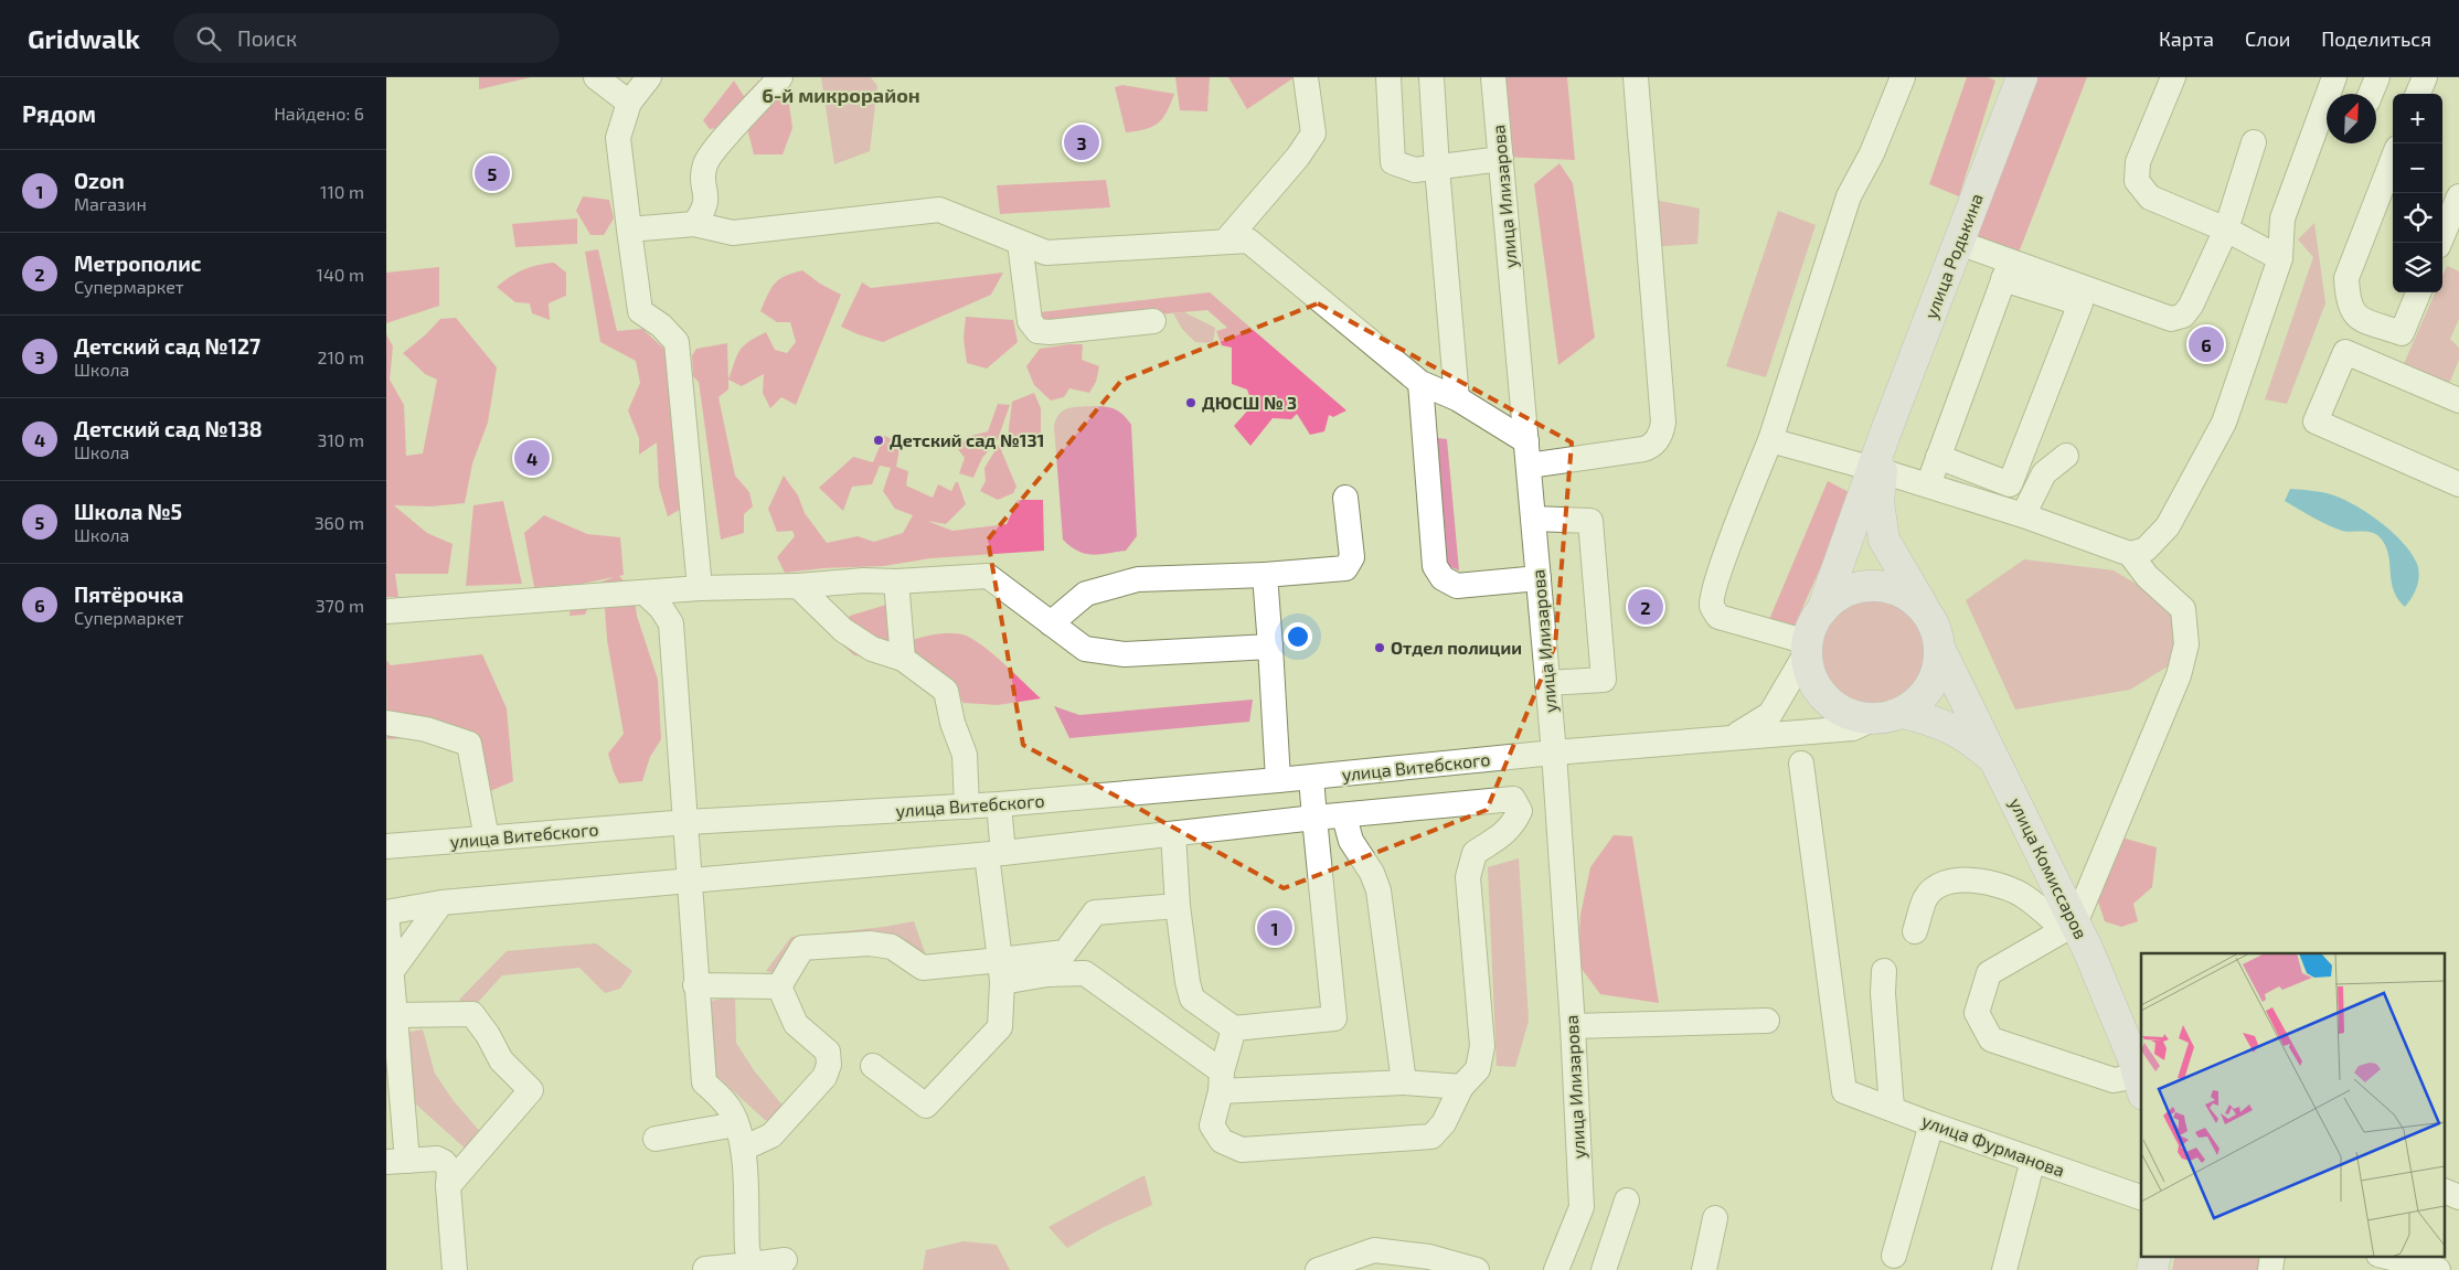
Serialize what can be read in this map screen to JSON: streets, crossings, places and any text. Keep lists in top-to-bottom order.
{
  "streets": {
    "main road": ["улица Родькина", "улица Комиссаров"],
    "street": ["улица Илизарова", "улица Витебского", "улица Фурманова"]
  },
  "crossings": [
    ["улица Илизарова", "улица Витебского"],
    ["улица Витебского", "улица Комиссаров"]
  ],
  "districts": ["6-й микрорайон"],
  "places": ["ДЮСШ № 3", "Детский сад №131", "Отдел полиции"],
  "north": "top right",
  "page": {
    "header": "Gridwalk",
    "search": "Поиск",
    "nav": ["Карта", "Слои", "Поделиться"],
    "heading": ["Рядом", "Найдено: 6"],
    "map_buttons": ["+", "−"],
    "pins": [
      "3",
      "5",
      "6",
      "4",
      "2",
      "1"
    ],
    "list": [
      {
        "mark": "1",
        "name": "Ozon",
        "note": "Магазин",
        "value": "110 m"
      },
      {
        "mark": "2",
        "name": "Метрополис",
        "note": "Супермаркет",
        "value": "140 m"
      },
      {
        "mark": "3",
        "name": "Детский сад №127",
        "note": "Школа",
        "value": "210 m"
      },
      {
        "mark": "4",
        "name": "Детский сад №138",
        "note": "Школа",
        "value": "310 m"
      },
      {
        "mark": "5",
        "name": "Школа №5",
        "note": "Школа",
        "value": "360 m"
      },
      {
        "mark": "6",
        "name": "Пятёрочка",
        "note": "Супермаркет",
        "value": "370 m"
      }
    ]
  }
}
